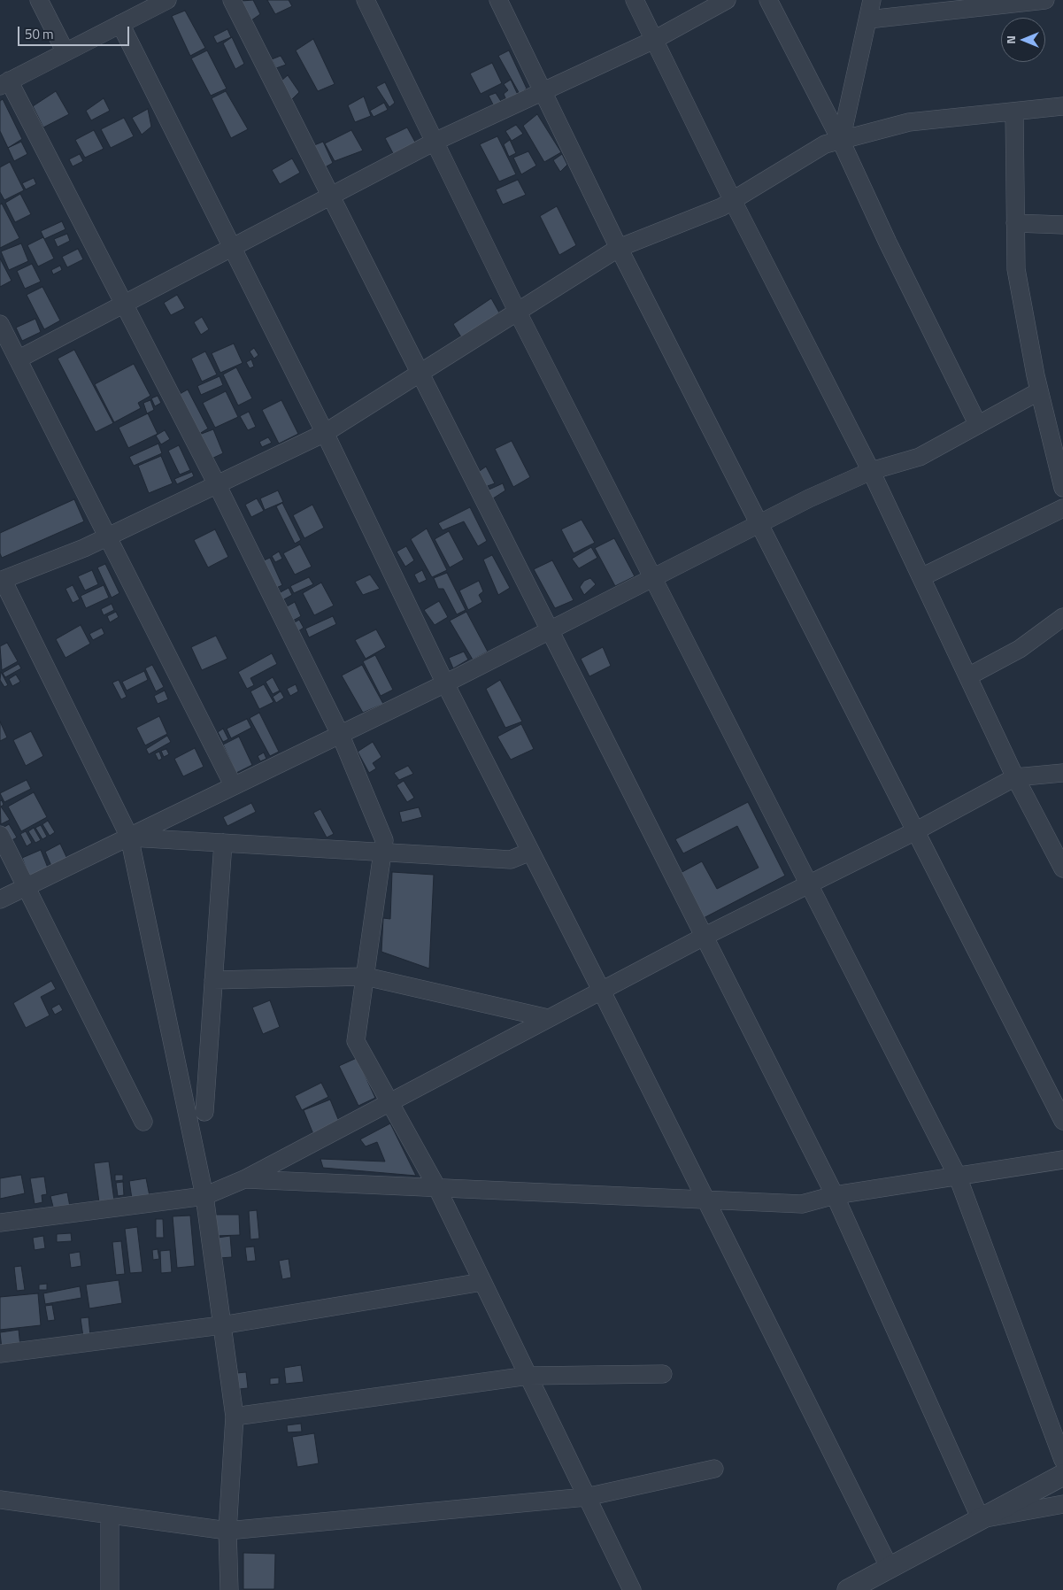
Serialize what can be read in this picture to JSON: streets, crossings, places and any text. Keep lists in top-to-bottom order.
{
  "scale_bar": "50 m",
  "north": "left"
}
